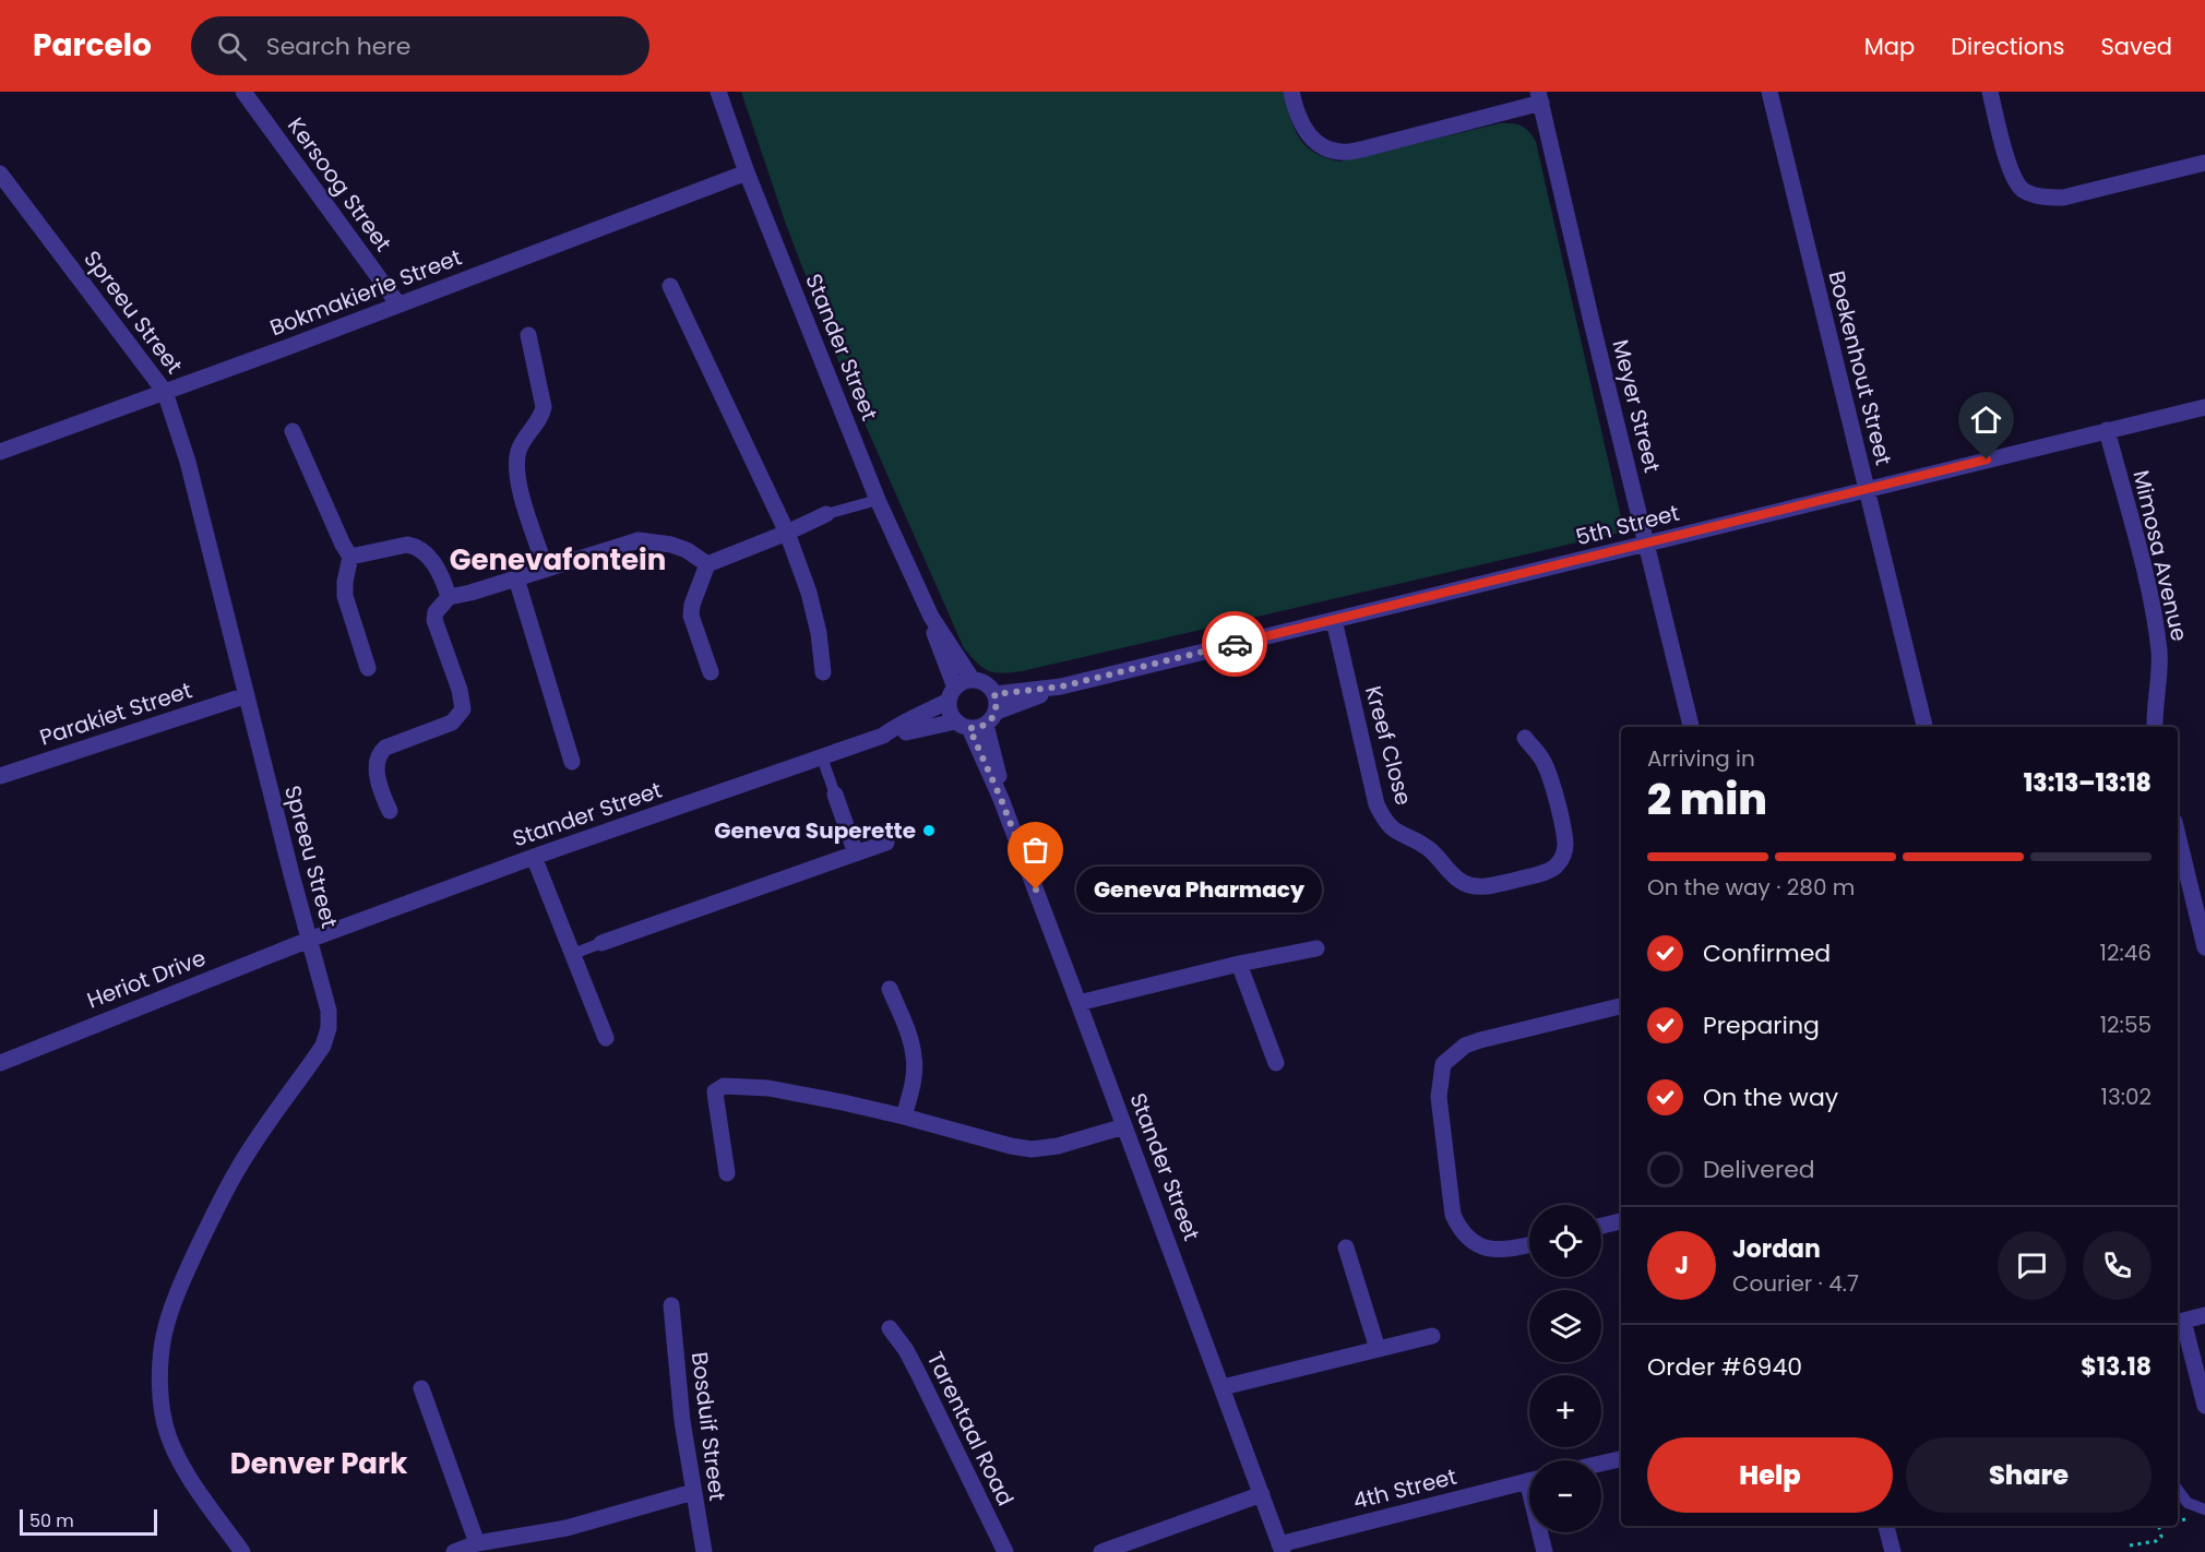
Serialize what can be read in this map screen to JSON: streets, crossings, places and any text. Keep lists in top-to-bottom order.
{
  "streets": {
    "street": [
      "Kersoog Street",
      "Bokmakierie Street",
      "Spreeu Street",
      "Stander Street",
      "Boekenhout Street",
      "Meyer Street",
      "5th Street",
      "Mimosa Avenue",
      "Parakiet Street",
      "Kreef Close",
      "Heriot Drive",
      "Bosduif Street",
      "Tarentaal Road",
      "4th Street"
    ]
  },
  "crossings": [
    ["Kersoog Street", "Bokmakierie Street"],
    ["Bokmakierie Street", "Spreeu Street"],
    ["Bokmakierie Street", "Stander Street"],
    ["Spreeu Street", "Stander Street"],
    ["Spreeu Street", "Parakiet Street"],
    ["Spreeu Street", "Heriot Drive"],
    ["Stander Street", "5th Street"],
    ["Stander Street", "Heriot Drive"],
    ["Stander Street", "4th Street"],
    ["Boekenhout Street", "5th Street"],
    ["Meyer Street", "5th Street"],
    ["5th Street", "Mimosa Avenue"],
    ["5th Street", "Kreef Close"]
  ],
  "districts": ["Genevafontein", "Denver Park"],
  "places": ["Geneva Superette", "Geneva Pharmacy"],
  "scale_bar": "50 m",
  "page": {
    "header": "Parcelo",
    "search": "Search here",
    "nav": ["Map", "Directions", "Saved"],
    "heading": ["2 min", "Arriving in", "13:13–13:18"],
    "panel": [
      "Jordan",
      "Courier · 4.7",
      "Order #6940",
      "$13.18"
    ],
    "bar": "On the way · 280 m",
    "bubble": "Geneva Pharmacy",
    "list": [
      ["Confirmed", "12:46"],
      ["Preparing", "12:55"],
      ["On the way", "13:02"],
      "Delivered"
    ],
    "map_buttons": ["+", "−"],
    "round": "J",
    "buttons": ["Help", "Share"],
    "scale": "50 m"
  }
}
